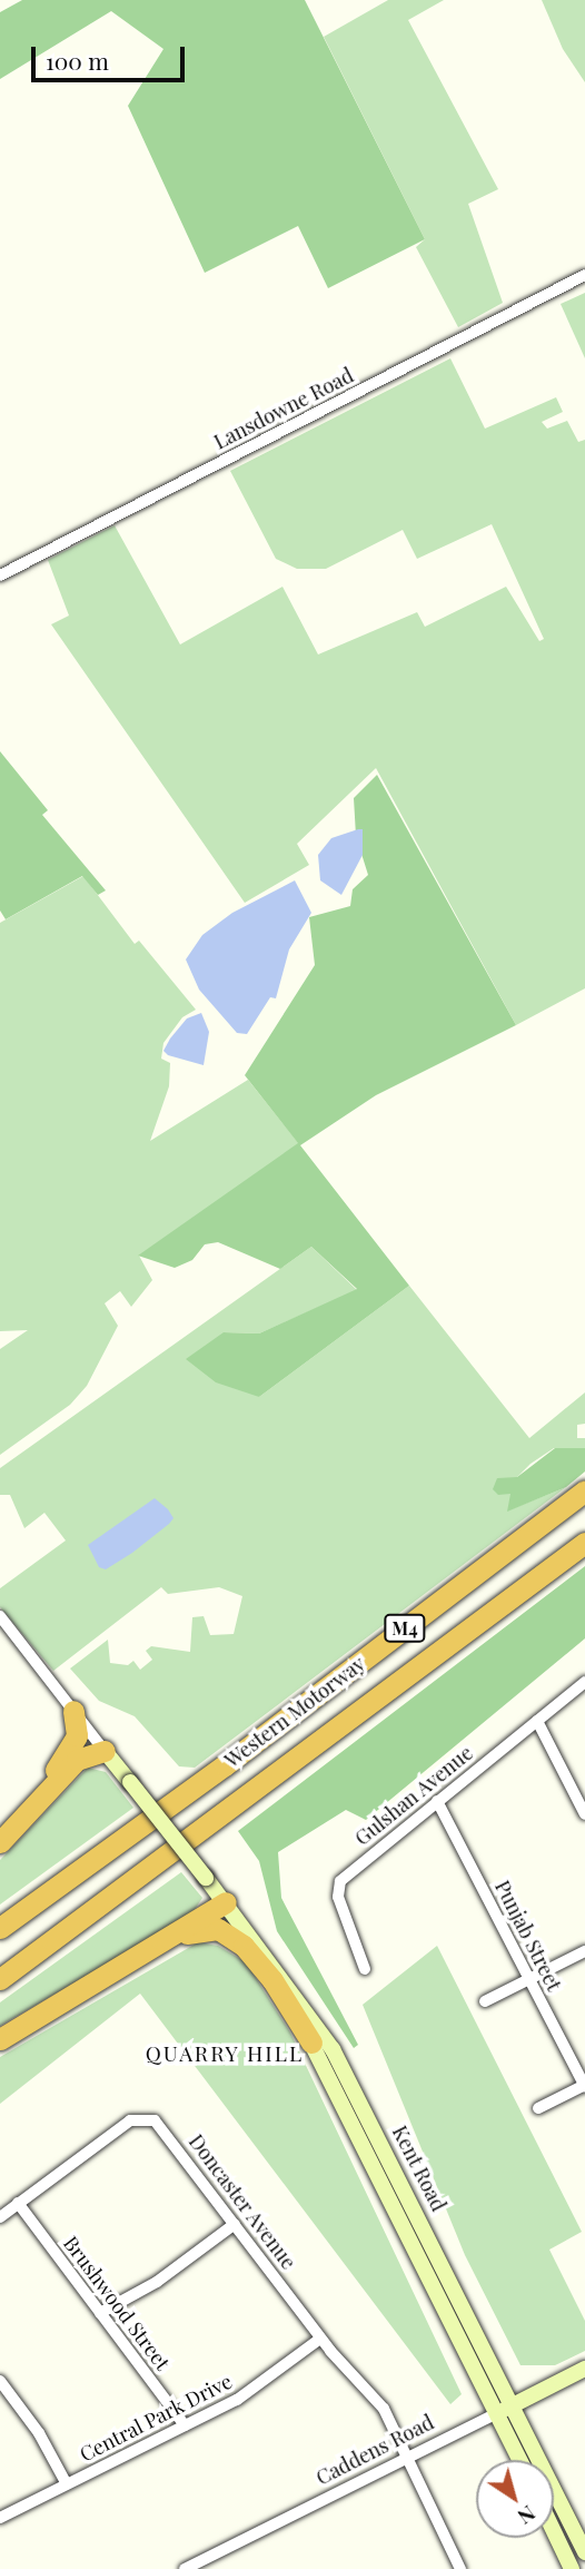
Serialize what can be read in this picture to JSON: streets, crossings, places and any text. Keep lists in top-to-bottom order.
{
  "streets": {
    "highway": ["M4", "Western Motorway"],
    "main road": ["Kent Road", "Caddens Road"],
    "street": [
      "Lansdowne Road",
      "Gulshan Avenue",
      "Punjab Street",
      "Doncaster Avenue",
      "Brushwood Street",
      "Central Park Drive"
    ]
  },
  "crossings": [
    ["Gulshan Avenue", "Punjab Street"],
    ["Kent Road", "Caddens Road"],
    ["Doncaster Avenue", "Brushwood Street"],
    ["Doncaster Avenue", "Central Park Drive"],
    ["Doncaster Avenue", "Caddens Road"],
    ["Brushwood Street", "Central Park Drive"]
  ],
  "districts": ["QUARRY HILL"],
  "scale_bar": "100 m",
  "north": "bottom right"
}
